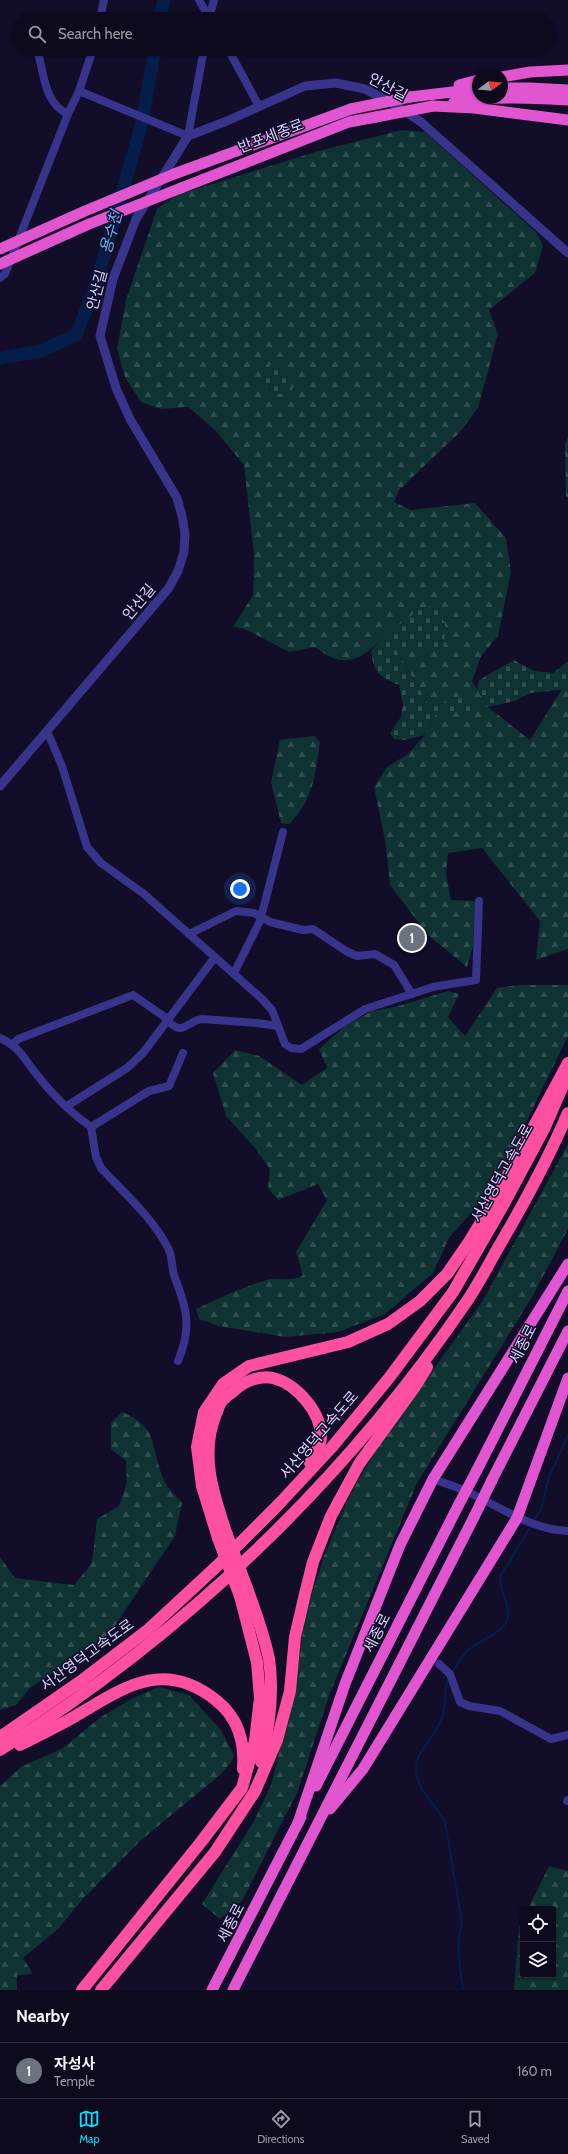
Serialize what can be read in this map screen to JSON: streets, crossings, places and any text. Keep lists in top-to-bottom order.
{
  "streets": {
    "highway": ["반포세종로", "서산영덕고속도로", "세종로"],
    "street": ["안산길"]
  },
  "water": ["용수천"],
  "north": "right",
  "page": {
    "search": "Search here",
    "pins": "1",
    "heading": "Nearby",
    "list": [
      {
        "mark": "1",
        "name": "자성사",
        "note": "Temple",
        "value": "160 m"
      }
    ],
    "nav": ["Map", "Directions", "Saved"]
  }
}
